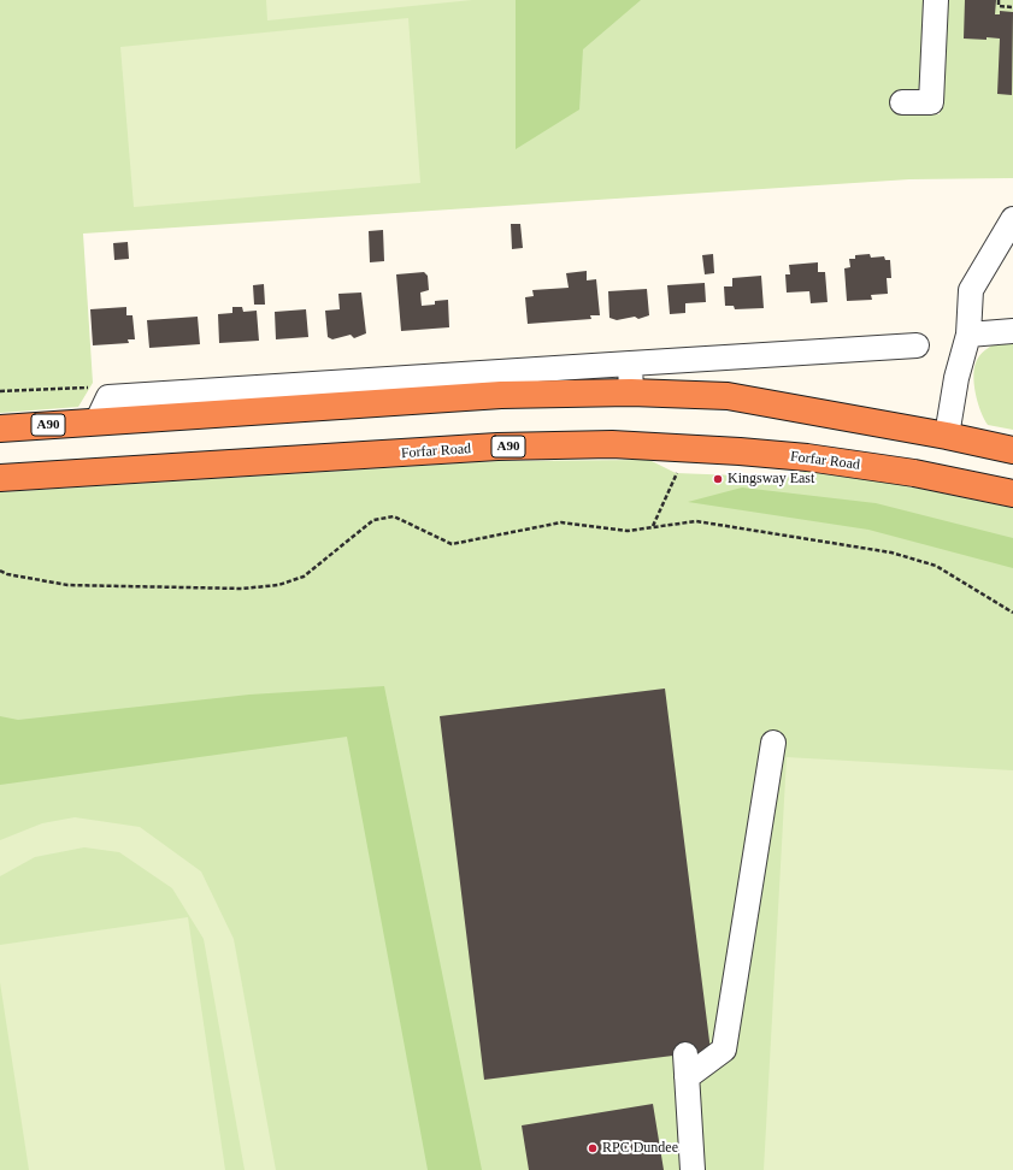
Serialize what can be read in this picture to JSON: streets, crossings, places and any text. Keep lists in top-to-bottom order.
{
  "streets": {
    "highway": ["A90", "Forfar Road"]
  },
  "places": ["Kingsway East", "RPC Dundee"]
}
